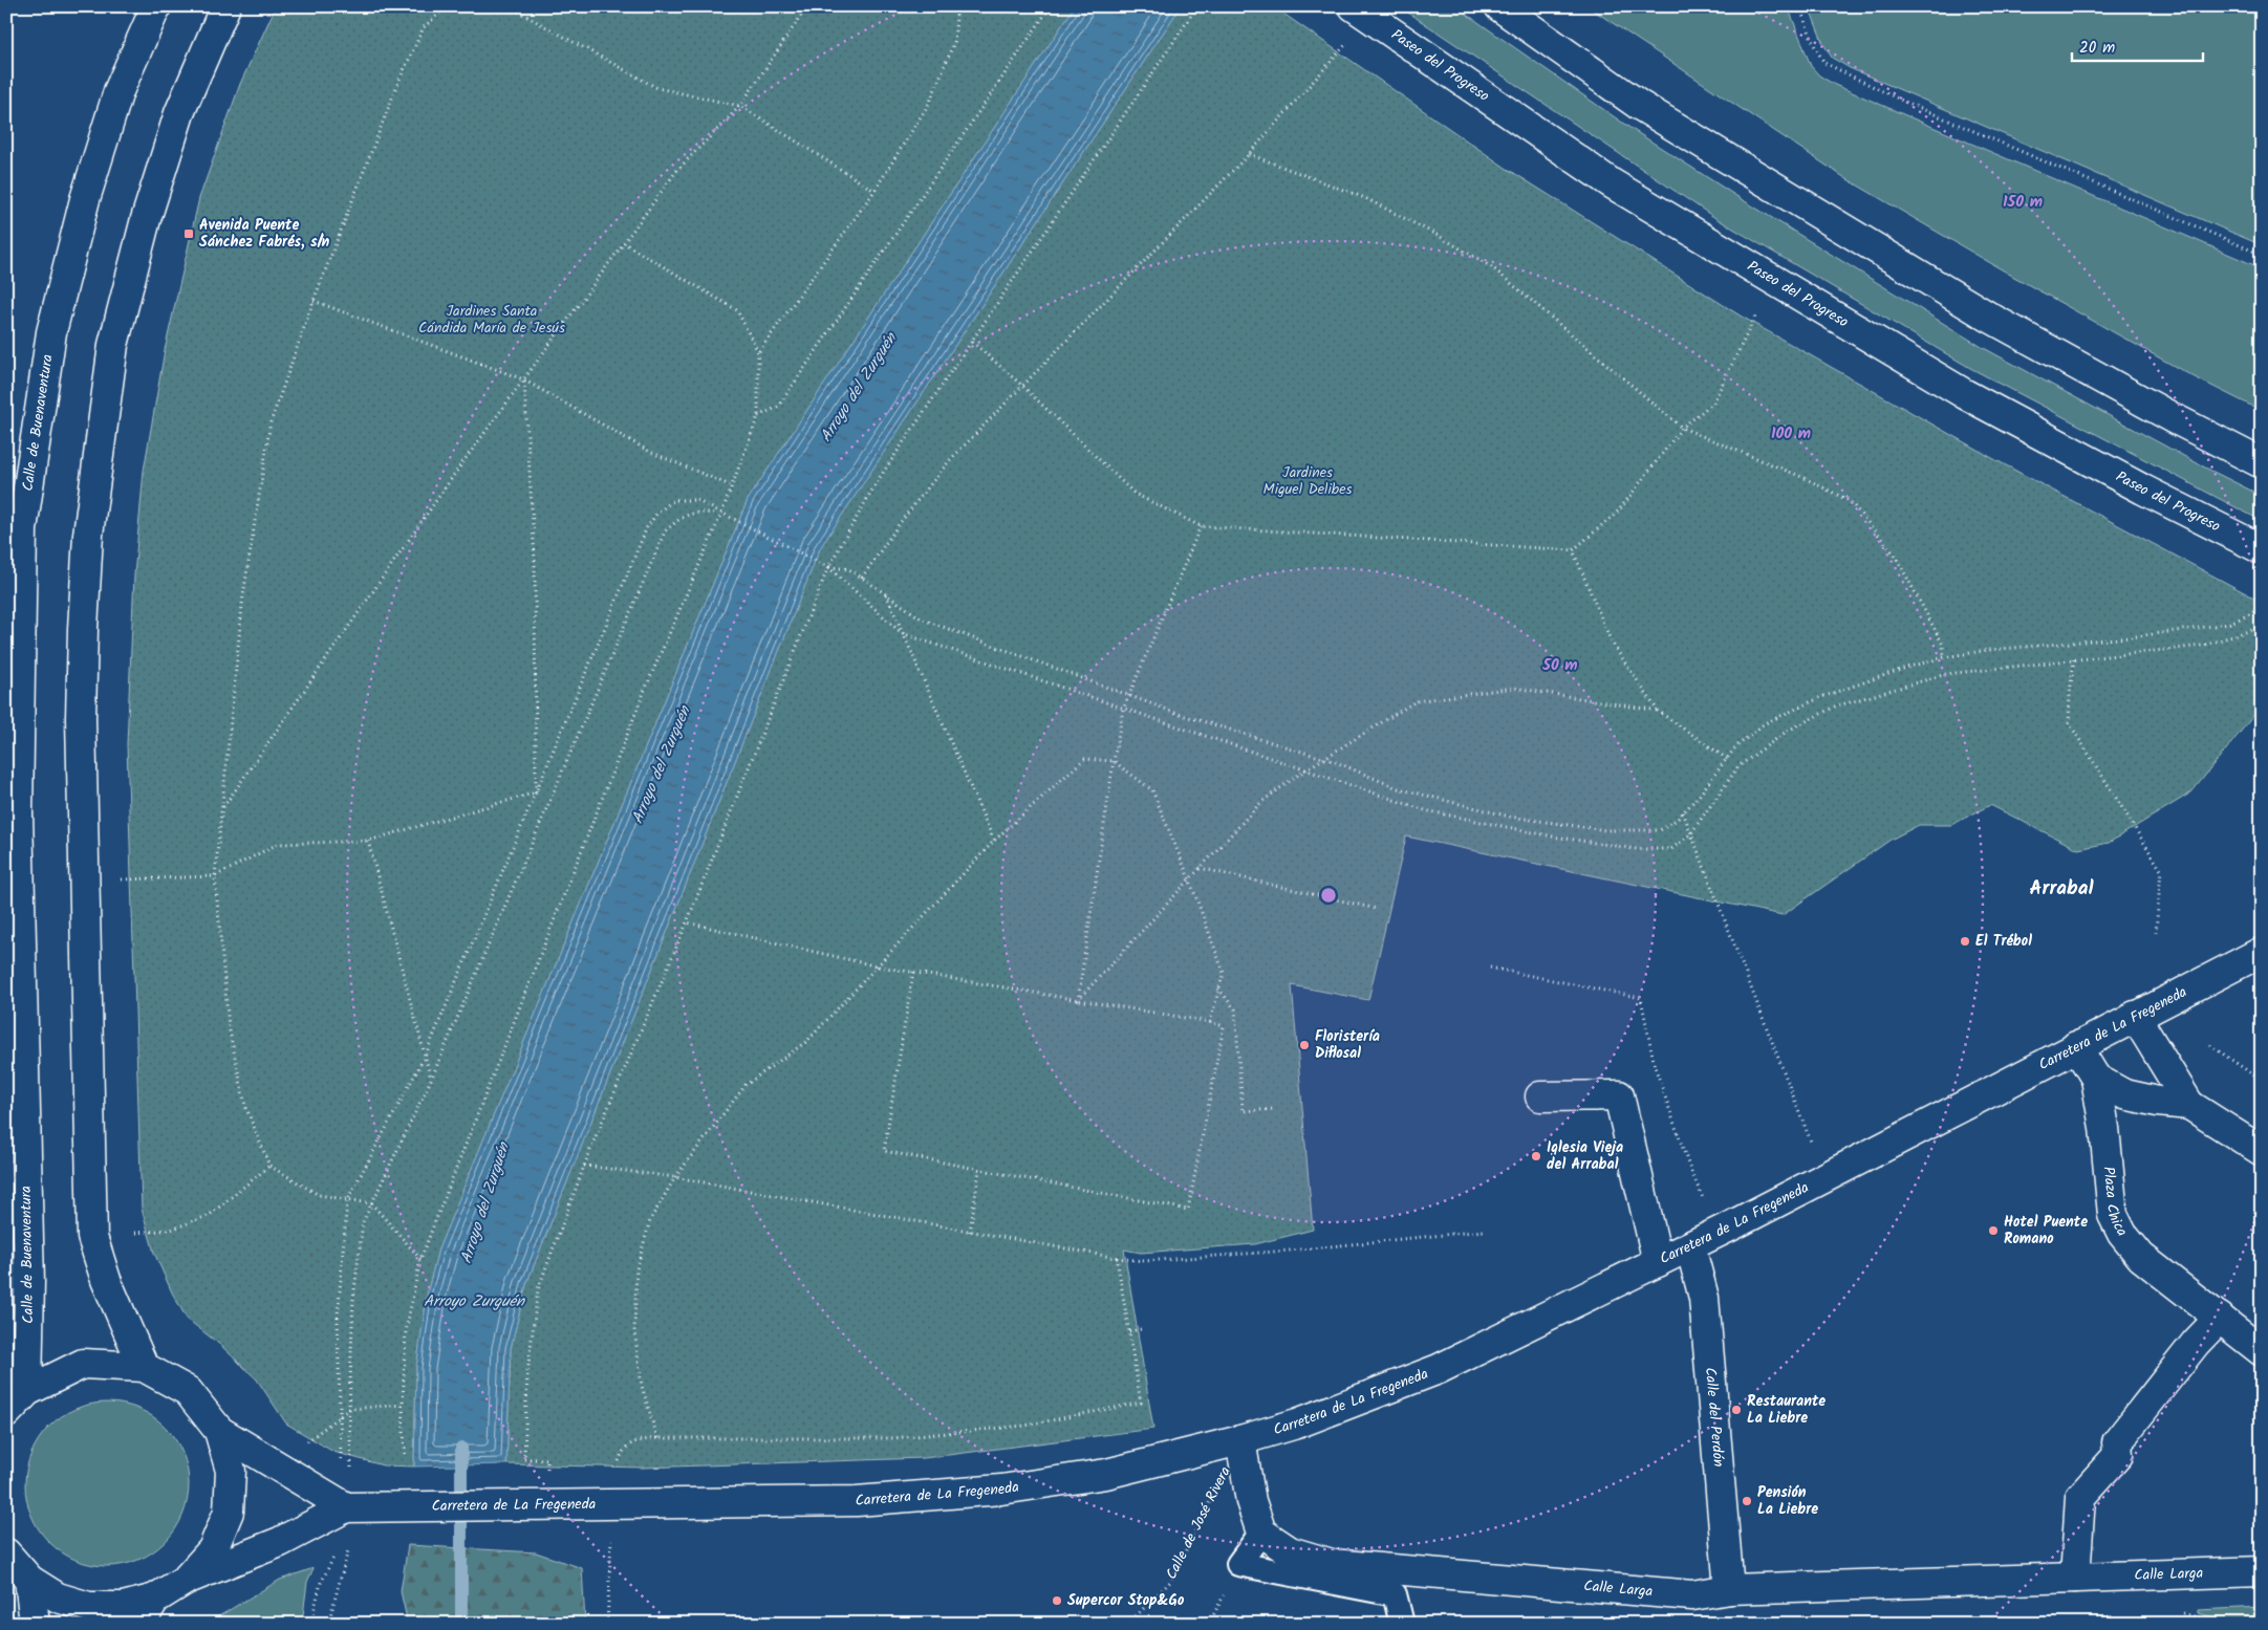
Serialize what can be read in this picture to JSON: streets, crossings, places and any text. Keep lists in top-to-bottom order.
{
  "streets": {
    "main road": [
      "Paseo del Progreso",
      "Calle de Buenaventura",
      "Carretera de La Fregeneda",
      "Plaza Chica",
      "Calle del Perdón",
      "Calle Larga"
    ],
    "path": ["Calle de José Rivera"]
  },
  "crossings": [
    ["Carretera de La Fregeneda", "Plaza Chica"],
    ["Carretera de La Fregeneda", "Calle del Perdón"],
    ["Calle del Perdón", "Calle Larga"]
  ],
  "districts": ["Arrabal"],
  "water": ["Arroyo del Zurguén", "Arroyo Zurguén"],
  "parks": ["Jardines Santa Cándida María de Jesús", "Jardines Miguel Delibes"],
  "places": {
    "transit": ["Avenida Puente Sánchez Fabrés, s/n"],
    "other": [
      "El Trébol",
      "Floristería Diflosal",
      "Iglesia Vieja del Arrabal",
      "Hotel Puente Romano",
      "Restaurante La Liebre",
      "Pensión La Liebre",
      "Supercor Stop&Go"
    ]
  },
  "scale_bar": "20 m",
  "rings": ["150 m", "100 m", "50 m"]
}
